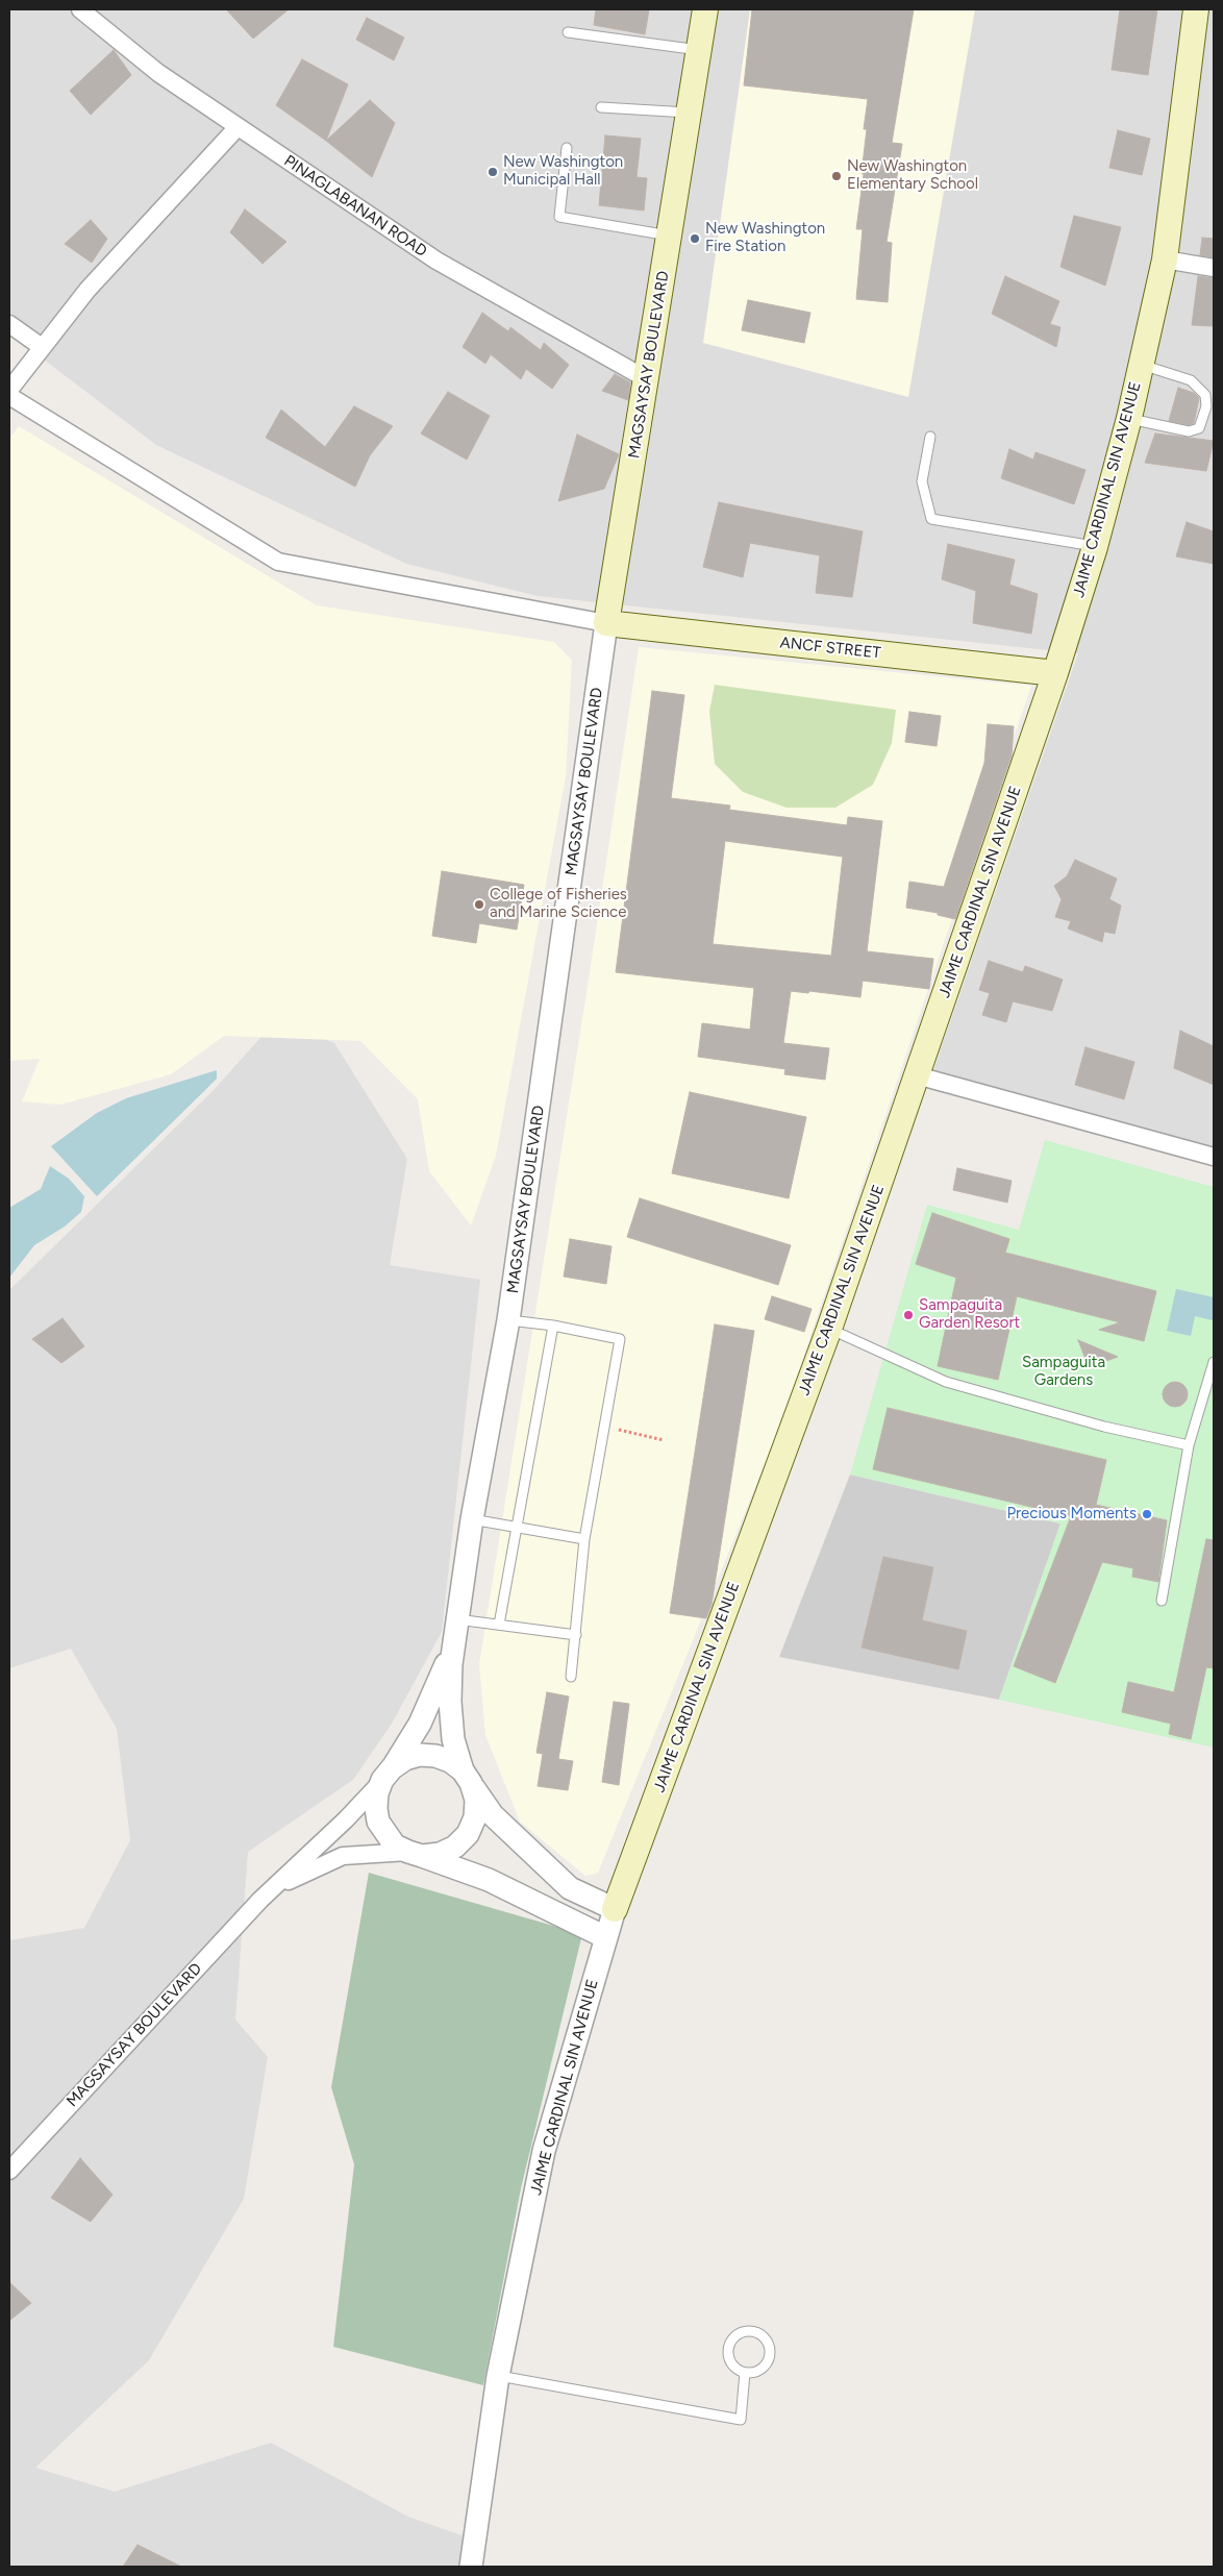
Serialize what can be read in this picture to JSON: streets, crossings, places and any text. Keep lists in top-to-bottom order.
{
  "streets": {
    "main road": ["MAGSAYSAY BOULEVARD", "JAIME CARDINAL SIN AVENUE", "ANCF STREET"],
    "street": ["PINAGLABANAN ROAD"]
  },
  "crossings": [
    ["PINAGLABANAN ROAD", "MAGSAYSAY BOULEVARD"],
    ["MAGSAYSAY BOULEVARD", "JAIME CARDINAL SIN AVENUE"],
    ["MAGSAYSAY BOULEVARD", "ANCF STREET"],
    ["JAIME CARDINAL SIN AVENUE", "ANCF STREET"]
  ],
  "parks": ["Sampaguita Gardens"],
  "places": [
    "New Washington Municipal Hall",
    "New Washington Elementary School",
    "New Washington Fire Station",
    "College of Fisheries and Marine Science",
    "Sampaguita Garden Resort",
    "Precious Moments"
  ]
}
